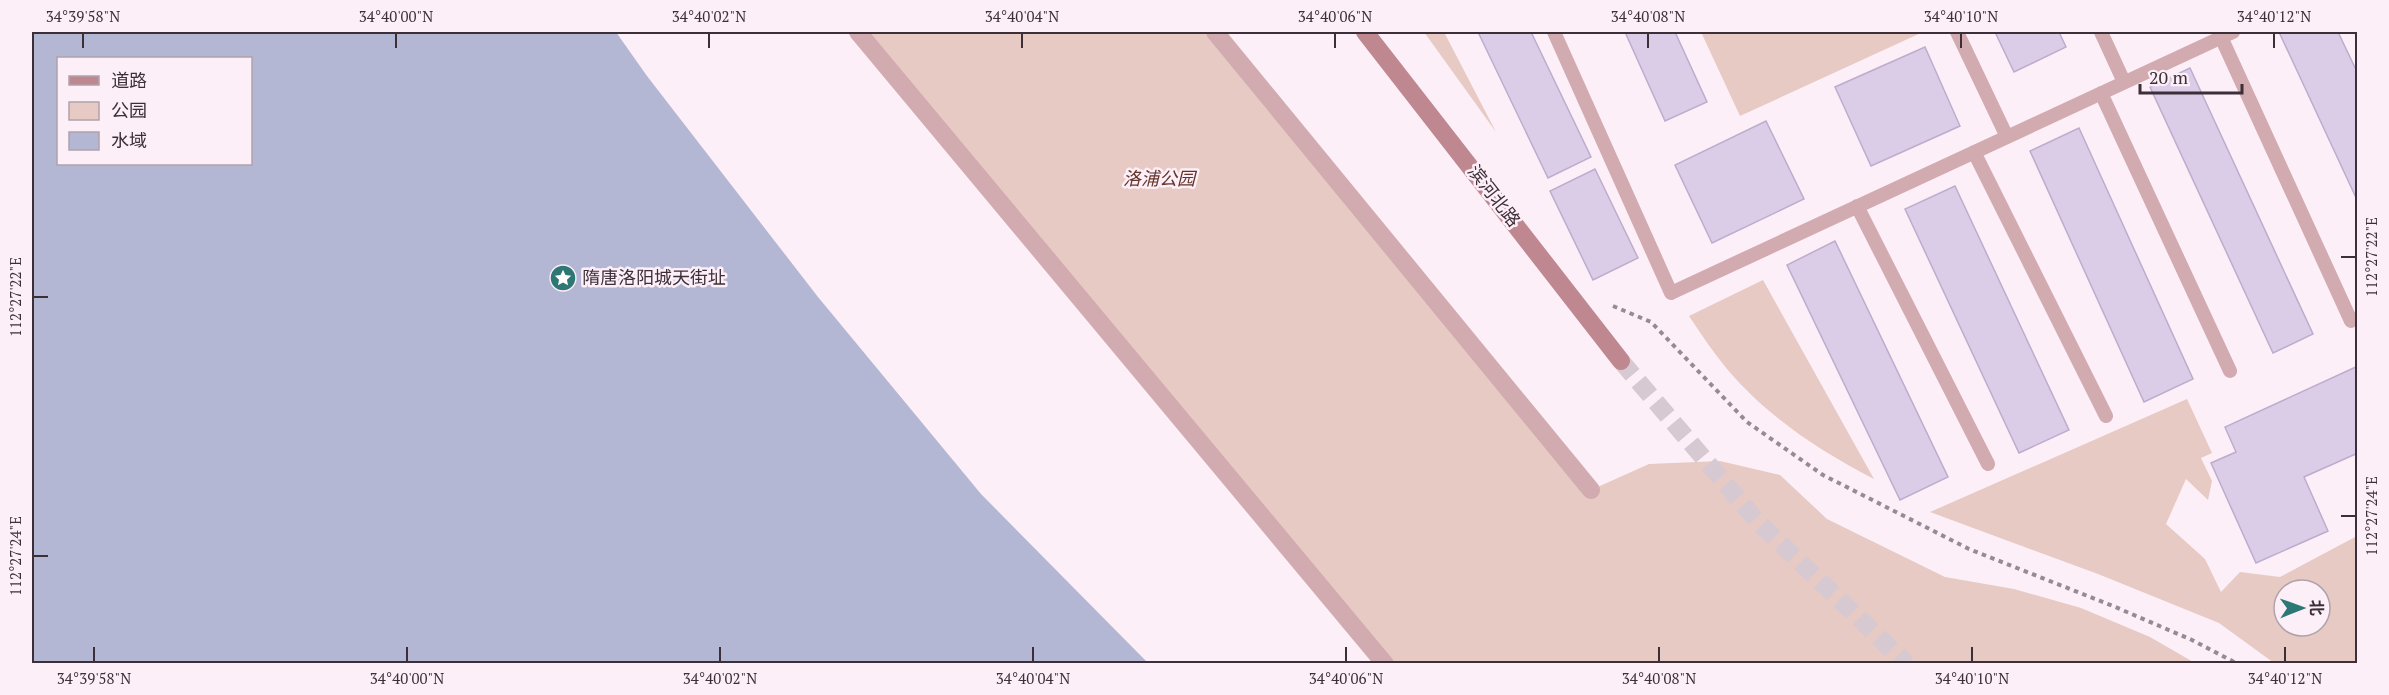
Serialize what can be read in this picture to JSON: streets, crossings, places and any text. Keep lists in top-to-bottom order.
{
  "streets": {
    "main road": ["滨河北路"]
  },
  "parks": ["洛浦公园"],
  "places": {
    "place": ["隋唐洛阳城天街址"]
  },
  "legend": ["道路", "公园", "水域"],
  "scale_bar": "20 m",
  "north": "right",
  "coordinates": [
    "34°39'58\"N",
    "34°40'00\"N",
    "34°40'02\"N",
    "34°40'04\"N",
    "34°40'06\"N",
    "34°40'08\"N",
    "34°40'10\"N",
    "34°40'12\"N",
    "112°27'22\"E",
    "112°27'24\"E"
  ]
}
